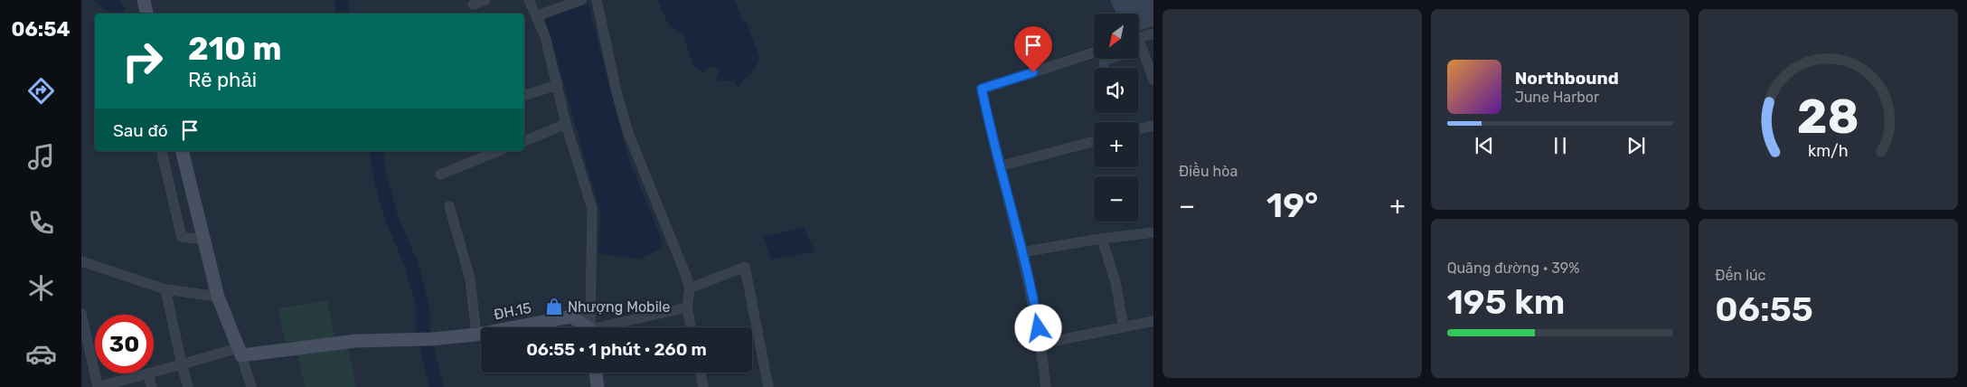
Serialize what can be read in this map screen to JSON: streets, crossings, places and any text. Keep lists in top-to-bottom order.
{
  "streets": {
    "main road": ["ĐH.15"]
  },
  "places": {
    "shop": ["Nhượng Mobile"]
  },
  "north": "bottom left",
  "page": {
    "tabs": "06:54",
    "tile": [
      "Điều hòa",
      ["Quãng đường · 39%", "195 km"],
      ["Đến lúc", "06:55"]
    ],
    "map_buttons": ["+", "−"],
    "turn": ["210 m", "Rẽ phải"],
    "song": ["Northbound", "June Harbor"],
    "then": "Sau đó",
    "heat": ["−", "19°", "+"],
    "limit": "30",
    "trip": "06:55 · 1 phút · 260 m",
    "gauge": ["28", "km/h"]
  }
}
